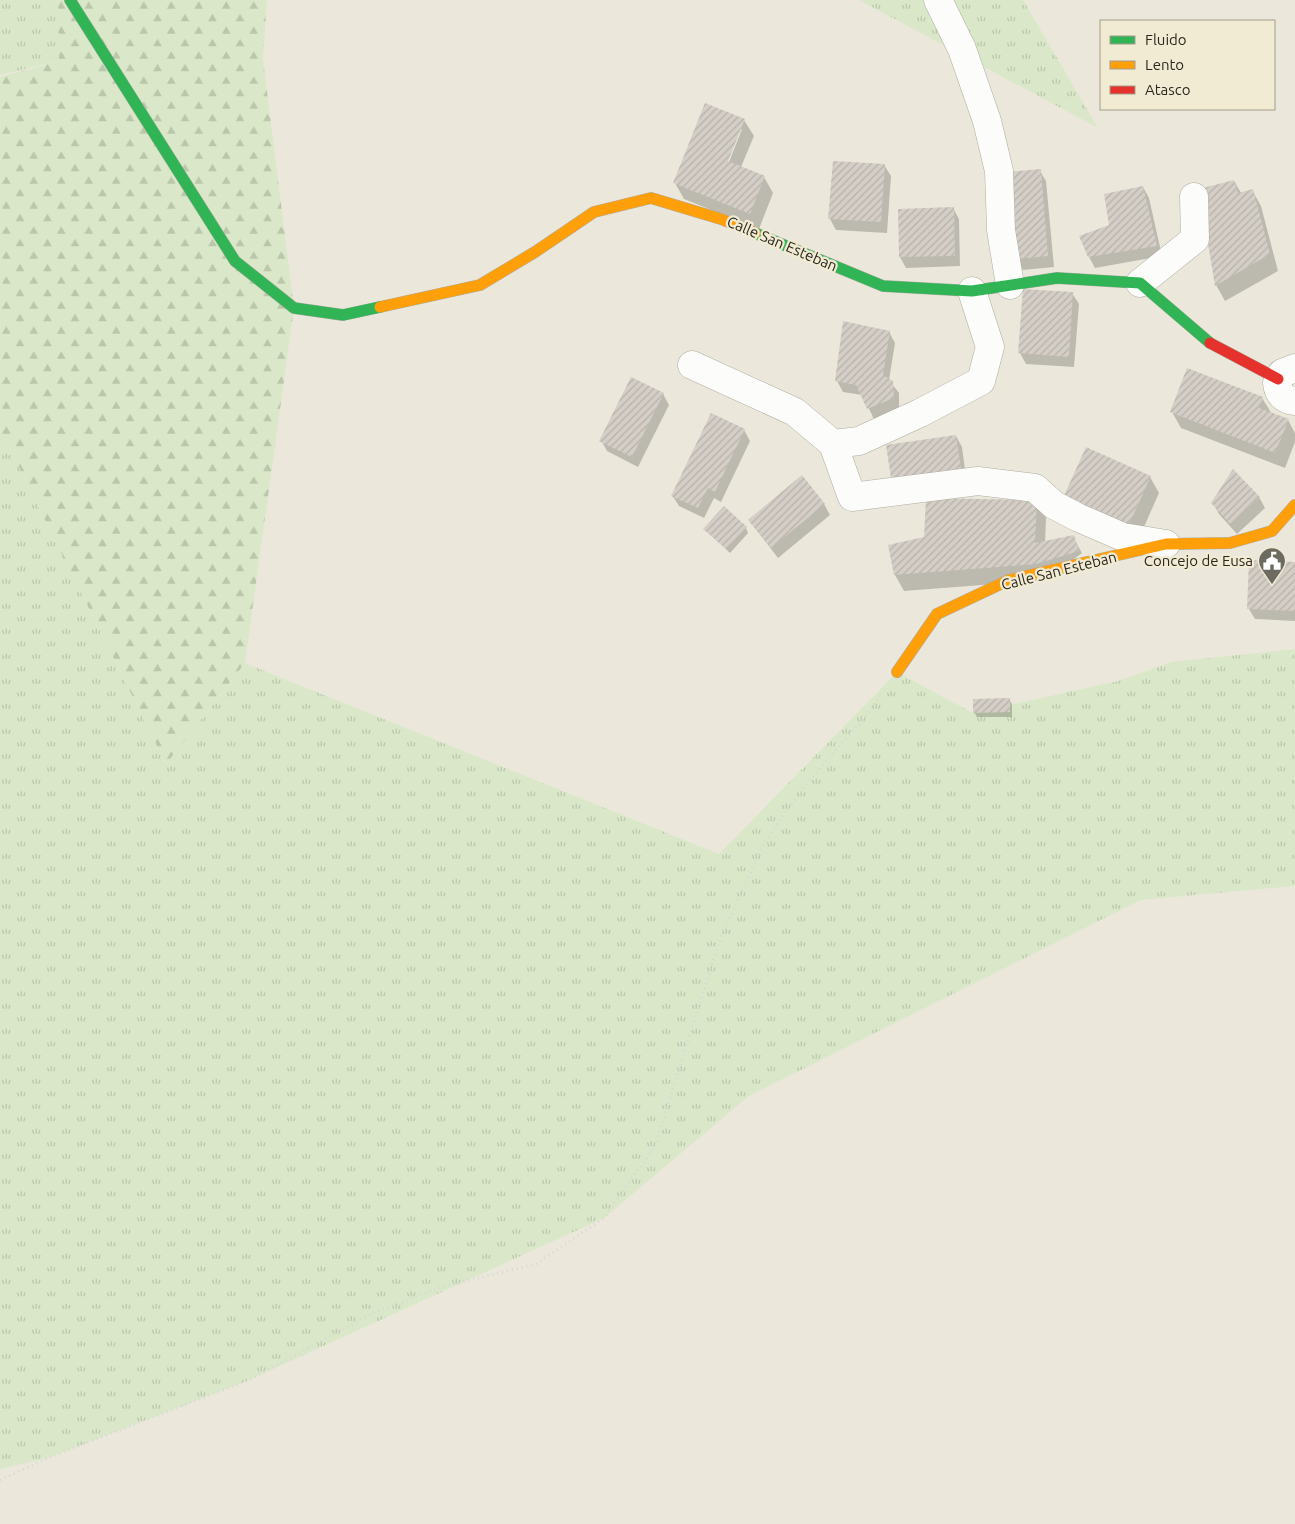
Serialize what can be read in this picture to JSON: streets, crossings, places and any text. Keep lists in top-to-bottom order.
{
  "streets": {
    "street": ["Calle San Esteban"]
  },
  "places": {
    "public building": ["Concejo de Eusa"]
  },
  "legend": ["Fluido", "Lento", "Atasco"]
}
